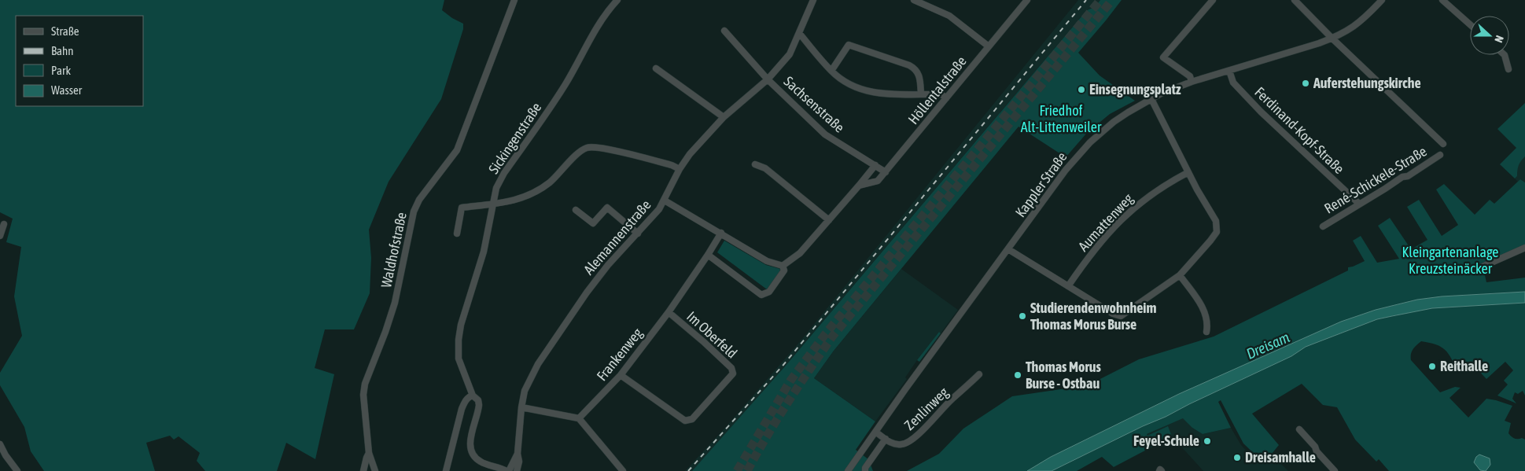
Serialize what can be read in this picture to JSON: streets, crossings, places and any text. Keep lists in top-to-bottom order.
{
  "streets": {
    "street": [
      "Höllentalstraße",
      "Sachsenstraße",
      "Ferdinand-Kopf-Straße",
      "Sickingenstraße",
      "René-Schickele-Straße",
      "Kappler Straße",
      "Aumattenweg",
      "Alemannenstraße",
      "Waldhofstraße",
      "Im Oberfeld",
      "Frankenweg",
      "Zenlinweg"
    ]
  },
  "crossings": [
    ["Höllentalstraße", "Sachsenstraße"],
    ["Sachsenstraße", "Alemannenstraße"],
    ["Ferdinand-Kopf-Straße", "René-Schickele-Straße"],
    ["Ferdinand-Kopf-Straße", "Kappler Straße"],
    ["Sickingenstraße", "Alemannenstraße"],
    ["Kappler Straße", "Zenlinweg"],
    ["Im Oberfeld", "Frankenweg"]
  ],
  "water": ["Dreisam"],
  "parks": ["Friedhof Alt-Littenweiler", "Kleingartenanlage Kreuzsteinäcker"],
  "places": [
    "Auferstehungskirche",
    "Einsegnungsplatz",
    "Studierendenwohnheim Thomas Morus Burse",
    "Reithalle",
    "Thomas Morus Burse - Ostbau",
    "Feyel-Schule",
    "Dreisamhalle"
  ],
  "legend": [
    "Straße",
    "Bahn",
    "Park",
    "Wasser"
  ],
  "north": "right"
}
